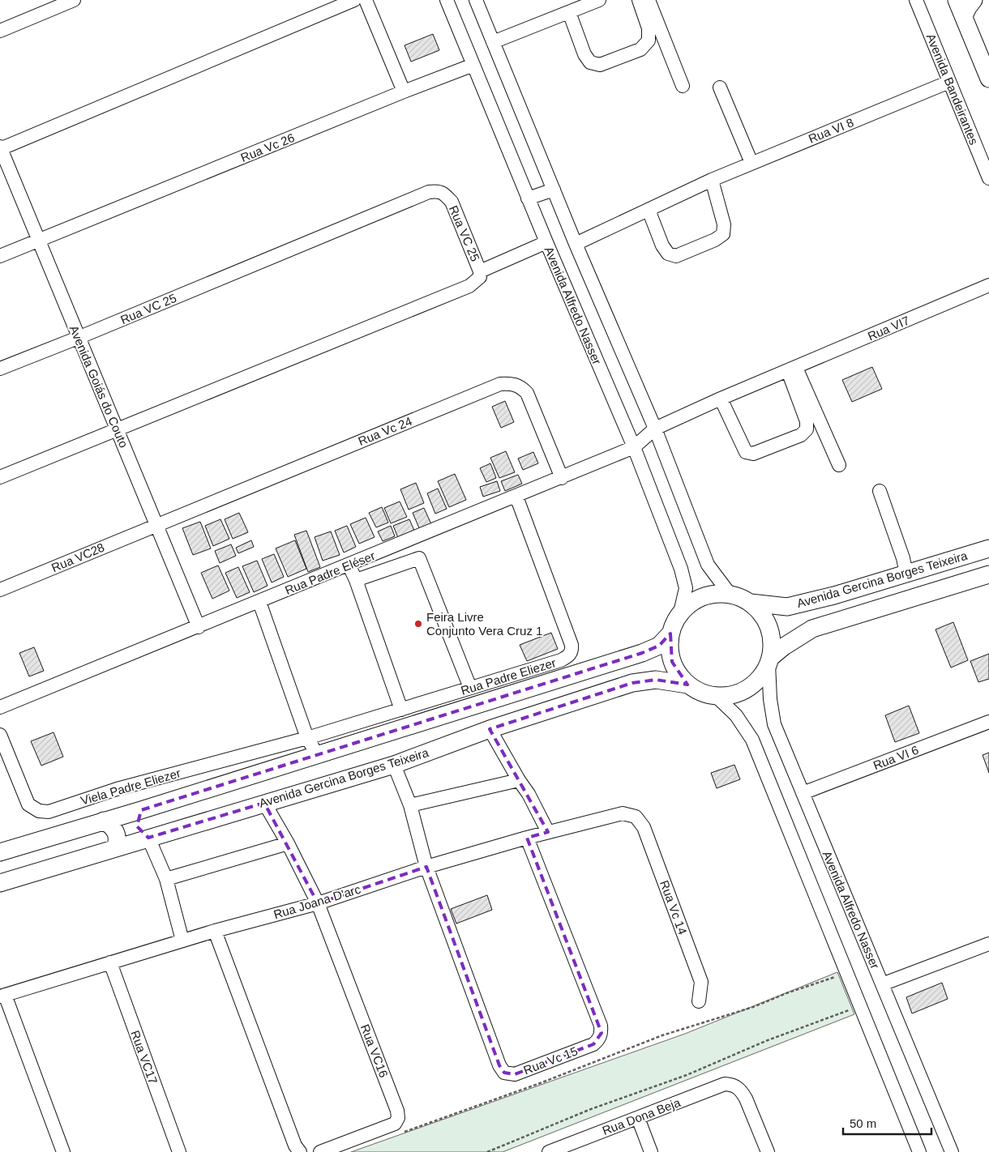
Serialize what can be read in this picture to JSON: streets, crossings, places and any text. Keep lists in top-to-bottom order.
{
  "streets": {
    "main road": ["Avenida Gercina Borges Teixeira"],
    "street": [
      "Avenida Bandeirantes",
      "Rua VI 8",
      "Rua Vc 26",
      "Rua VC 25",
      "Avenida Alfredo Nasser",
      "Rua VI7",
      "Avenida Goiás do Couto",
      "Rua Vc 24",
      "Rua VC28",
      "Rua Padre Eléser",
      "Rua Padre Eliezer",
      "Rua VI 6",
      "Viela Padre Eliezer",
      "Rua Joana D'arc",
      "Rua Vc 14",
      "Rua VC16",
      "Rua VC17",
      "Rua Vc 15",
      "Rua Dona Beja"
    ]
  },
  "crossings": [
    ["Avenida Bandeirantes", "Rua VI 8"],
    ["Rua Vc 26", "Avenida Alfredo Nasser"],
    ["Rua Vc 26", "Avenida Goiás do Couto"],
    ["Rua VC 25", "Avenida Goiás do Couto"],
    ["Avenida Alfredo Nasser", "Rua Padre Eléser"],
    ["Avenida Alfredo Nasser", "Avenida Gercina Borges Teixeira"],
    ["Avenida Alfredo Nasser", "Rua VI 6"],
    ["Rua VI7", "Rua Padre Eléser"],
    ["Avenida Goiás do Couto", "Rua Vc 24"],
    ["Avenida Goiás do Couto", "Rua VC28"],
    ["Avenida Goiás do Couto", "Rua Padre Eléser"],
    ["Rua Vc 24", "Rua VC28"],
    ["Rua Vc 24", "Rua Padre Eléser"],
    ["Rua Padre Eléser", "Rua Padre Eliezer"],
    ["Rua Padre Eliezer", "Viela Padre Eliezer"],
    ["Rua Joana D'arc", "Rua Vc 14"],
    ["Rua Joana D'arc", "Rua VC16"],
    ["Rua Joana D'arc", "Rua VC17"],
    ["Rua Joana D'arc", "Rua Vc 15"]
  ],
  "places": ["Feira Livre Conjunto Vera Cruz 1"],
  "scale_bar": "50 m"
}
